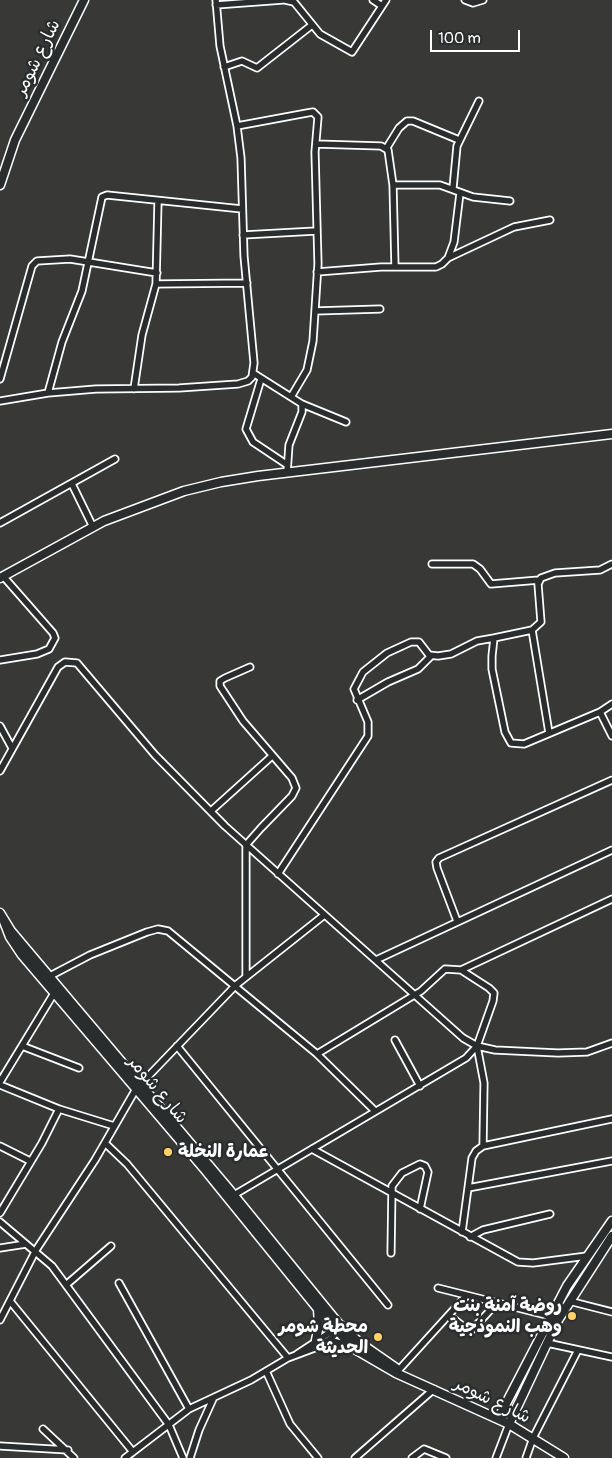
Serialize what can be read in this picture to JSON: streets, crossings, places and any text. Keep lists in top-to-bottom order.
{
  "streets": {
    "main road": ["شارع شومر"]
  },
  "places": ["عمارة النخلة", "روضة آمنة بنت وهب النموذجية", "محطة شومر الحديثة"],
  "scale_bar": "100 m"
}
